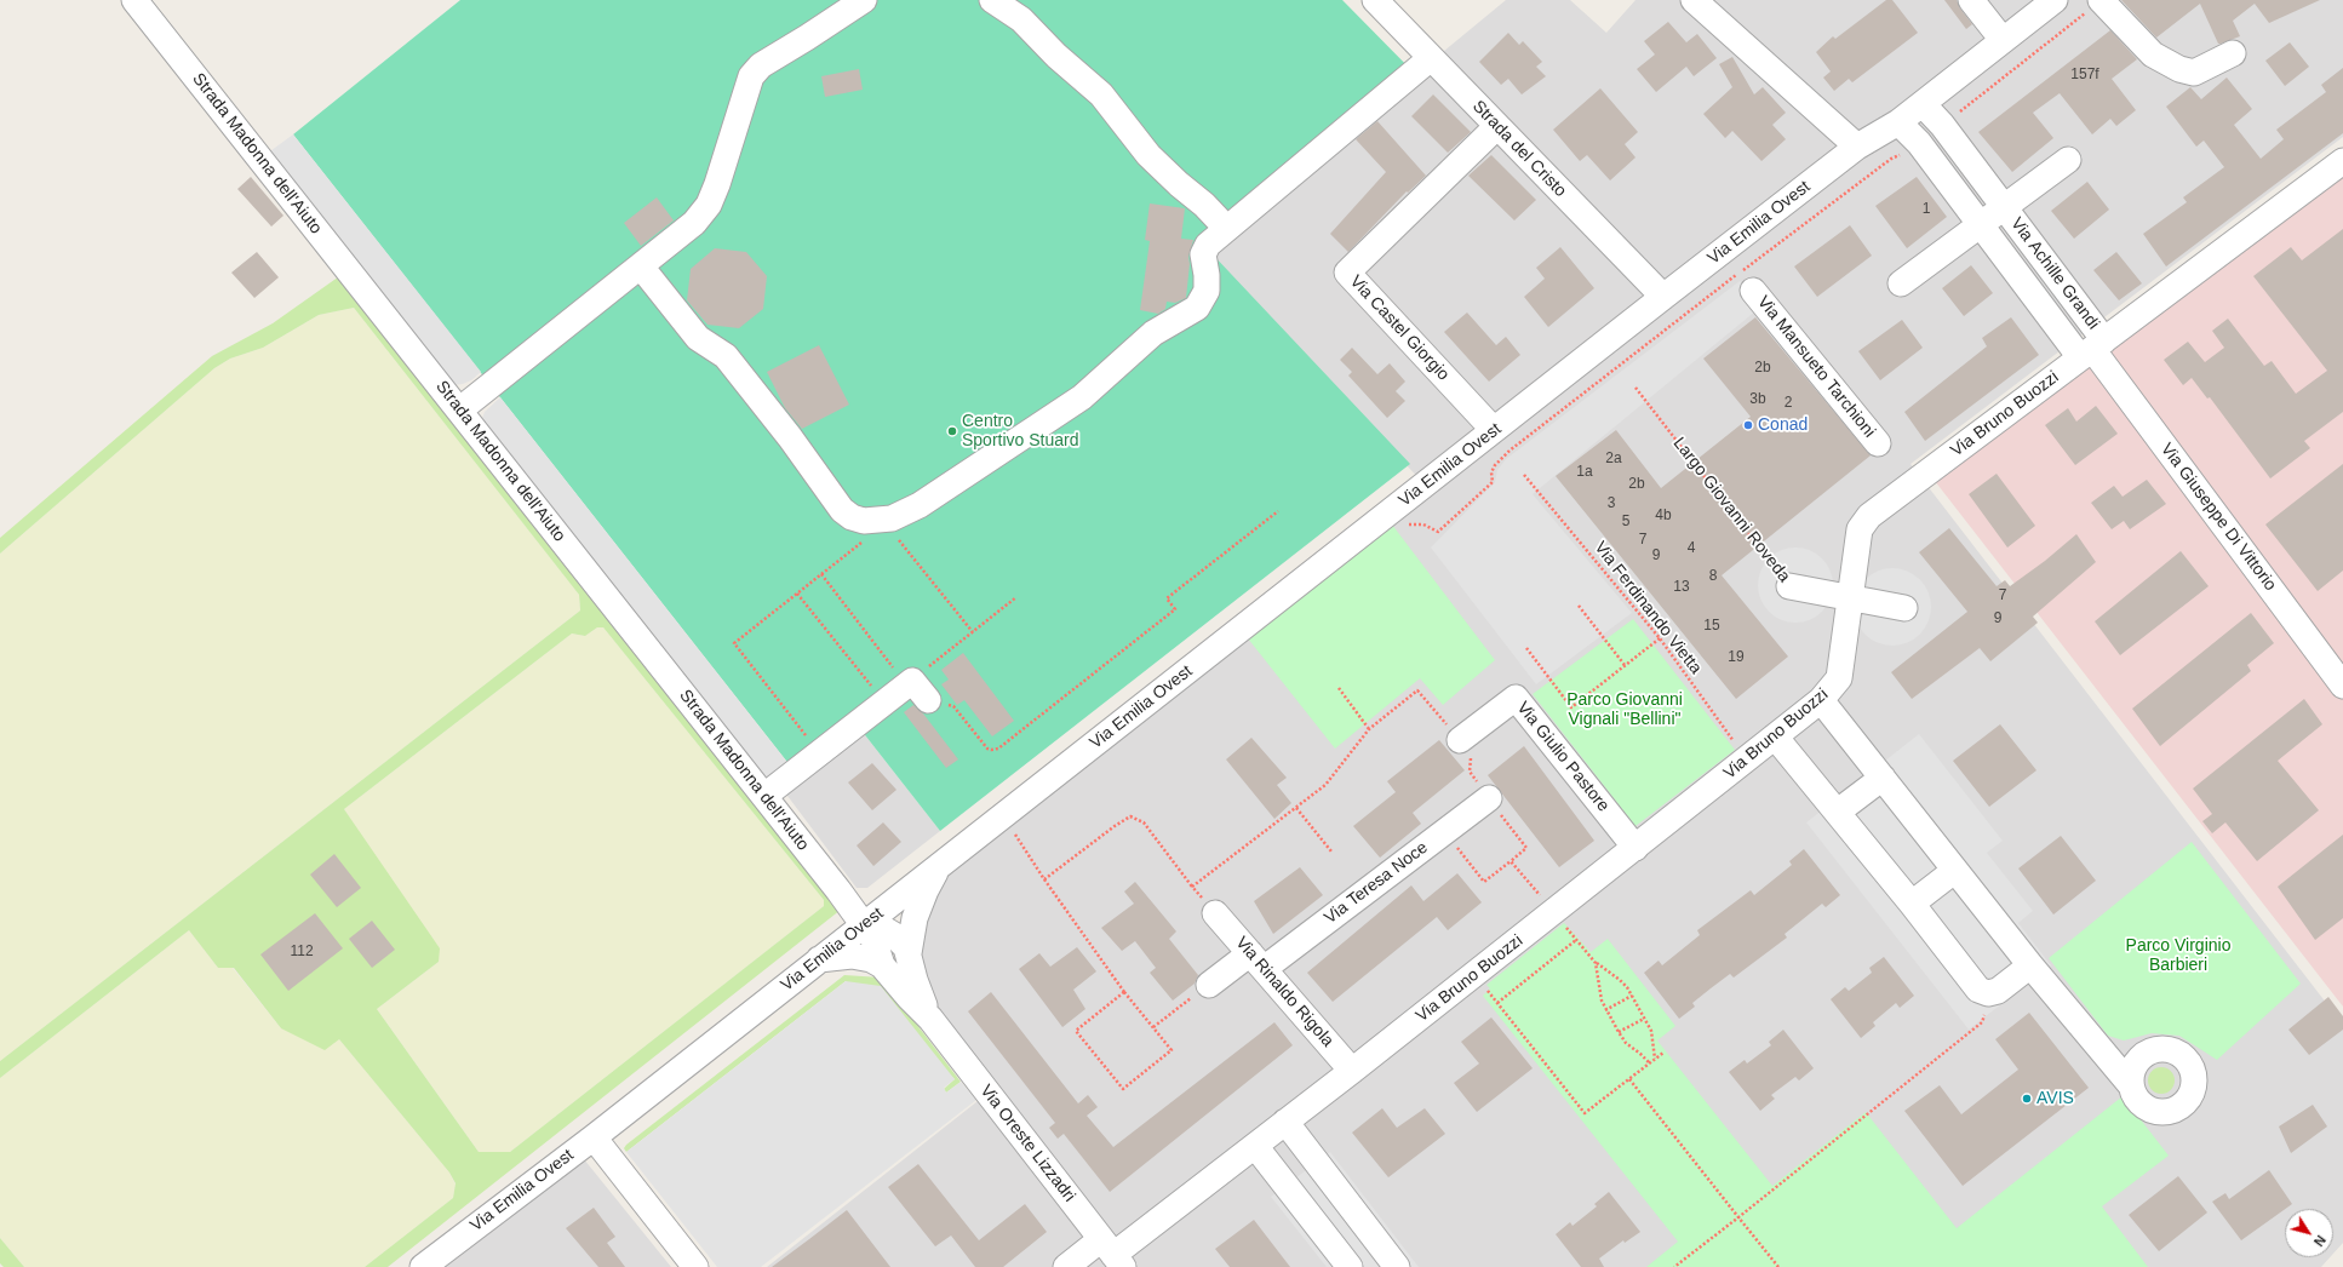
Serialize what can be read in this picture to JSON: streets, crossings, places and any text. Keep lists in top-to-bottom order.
{
  "streets": {
    "street": [
      "Strada del Cristo",
      "Strada Madonna dell'Aiuto",
      "Via Emilia Ovest",
      "Via Achille Grandi",
      "Via Castel Giorgio",
      "Via Mansueto Tarchioni",
      "Via Bruno Buozzi",
      "Largo Giovanni Roveda",
      "Via Giuseppe Di Vittorio",
      "Via Giulio Pastore",
      "Via Teresa Noce",
      "Via Rinaldo Rigola",
      "Via Oreste Lizzadri"
    ],
    "path": ["Via Ferdinando Vietta"]
  },
  "crossings": [
    ["Strada del Cristo", "Via Emilia Ovest"],
    ["Strada del Cristo", "Via Castel Giorgio"],
    ["Strada Madonna dell'Aiuto", "Via Emilia Ovest"],
    ["Strada Madonna dell'Aiuto", "Via Oreste Lizzadri"],
    ["Via Emilia Ovest", "Via Achille Grandi"],
    ["Via Emilia Ovest", "Via Castel Giorgio"],
    ["Via Emilia Ovest", "Via Oreste Lizzadri"],
    ["Via Achille Grandi", "Via Bruno Buozzi"],
    ["Via Achille Grandi", "Via Giuseppe Di Vittorio"],
    ["Via Bruno Buozzi", "Largo Giovanni Roveda"],
    ["Via Bruno Buozzi", "Via Giuseppe Di Vittorio"],
    ["Via Bruno Buozzi", "Via Ferdinando Vietta"],
    ["Via Bruno Buozzi", "Via Giulio Pastore"],
    ["Via Bruno Buozzi", "Via Rinaldo Rigola"],
    ["Via Bruno Buozzi", "Via Oreste Lizzadri"],
    ["Via Teresa Noce", "Via Rinaldo Rigola"]
  ],
  "parks": ["Parco Giovanni Vignali \"Bellini\"", "Parco Virginio Barbieri"],
  "places": ["Conad", "Centro Sportivo Stuard", "AVIS"],
  "house_numbers": [
    "157f",
    "1",
    "2b",
    "3b",
    "2",
    "2a",
    "1a",
    "2b",
    "3",
    "4b",
    "5",
    "7",
    "4",
    "9",
    "8",
    "13",
    "7",
    "9",
    "15",
    "19",
    "112"
  ],
  "north": "bottom right"
}
